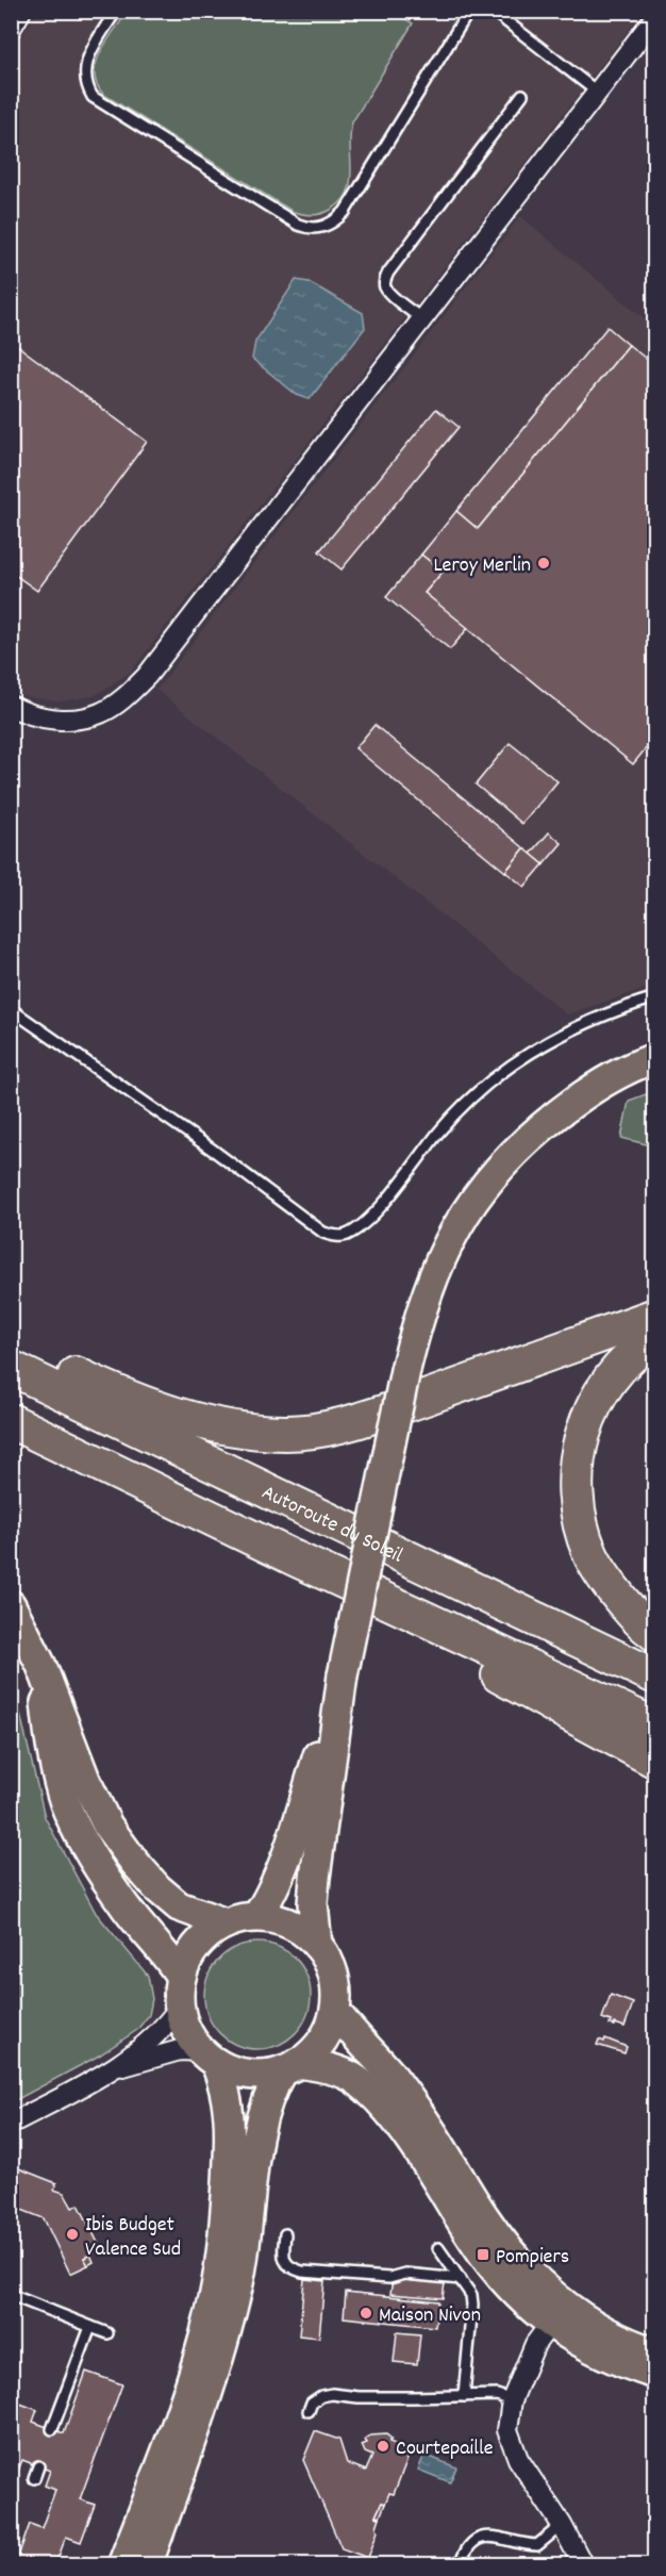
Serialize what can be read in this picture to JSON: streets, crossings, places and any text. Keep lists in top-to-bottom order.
{
  "streets": {
    "highway": ["Autoroute du Soleil"]
  },
  "places": {
    "other": [
      "Leroy Merlin",
      "Ibis Budget Valence Sud",
      "Maison Nivon",
      "Courtepaille"
    ],
    "transit": ["Pompiers"]
  }
}
